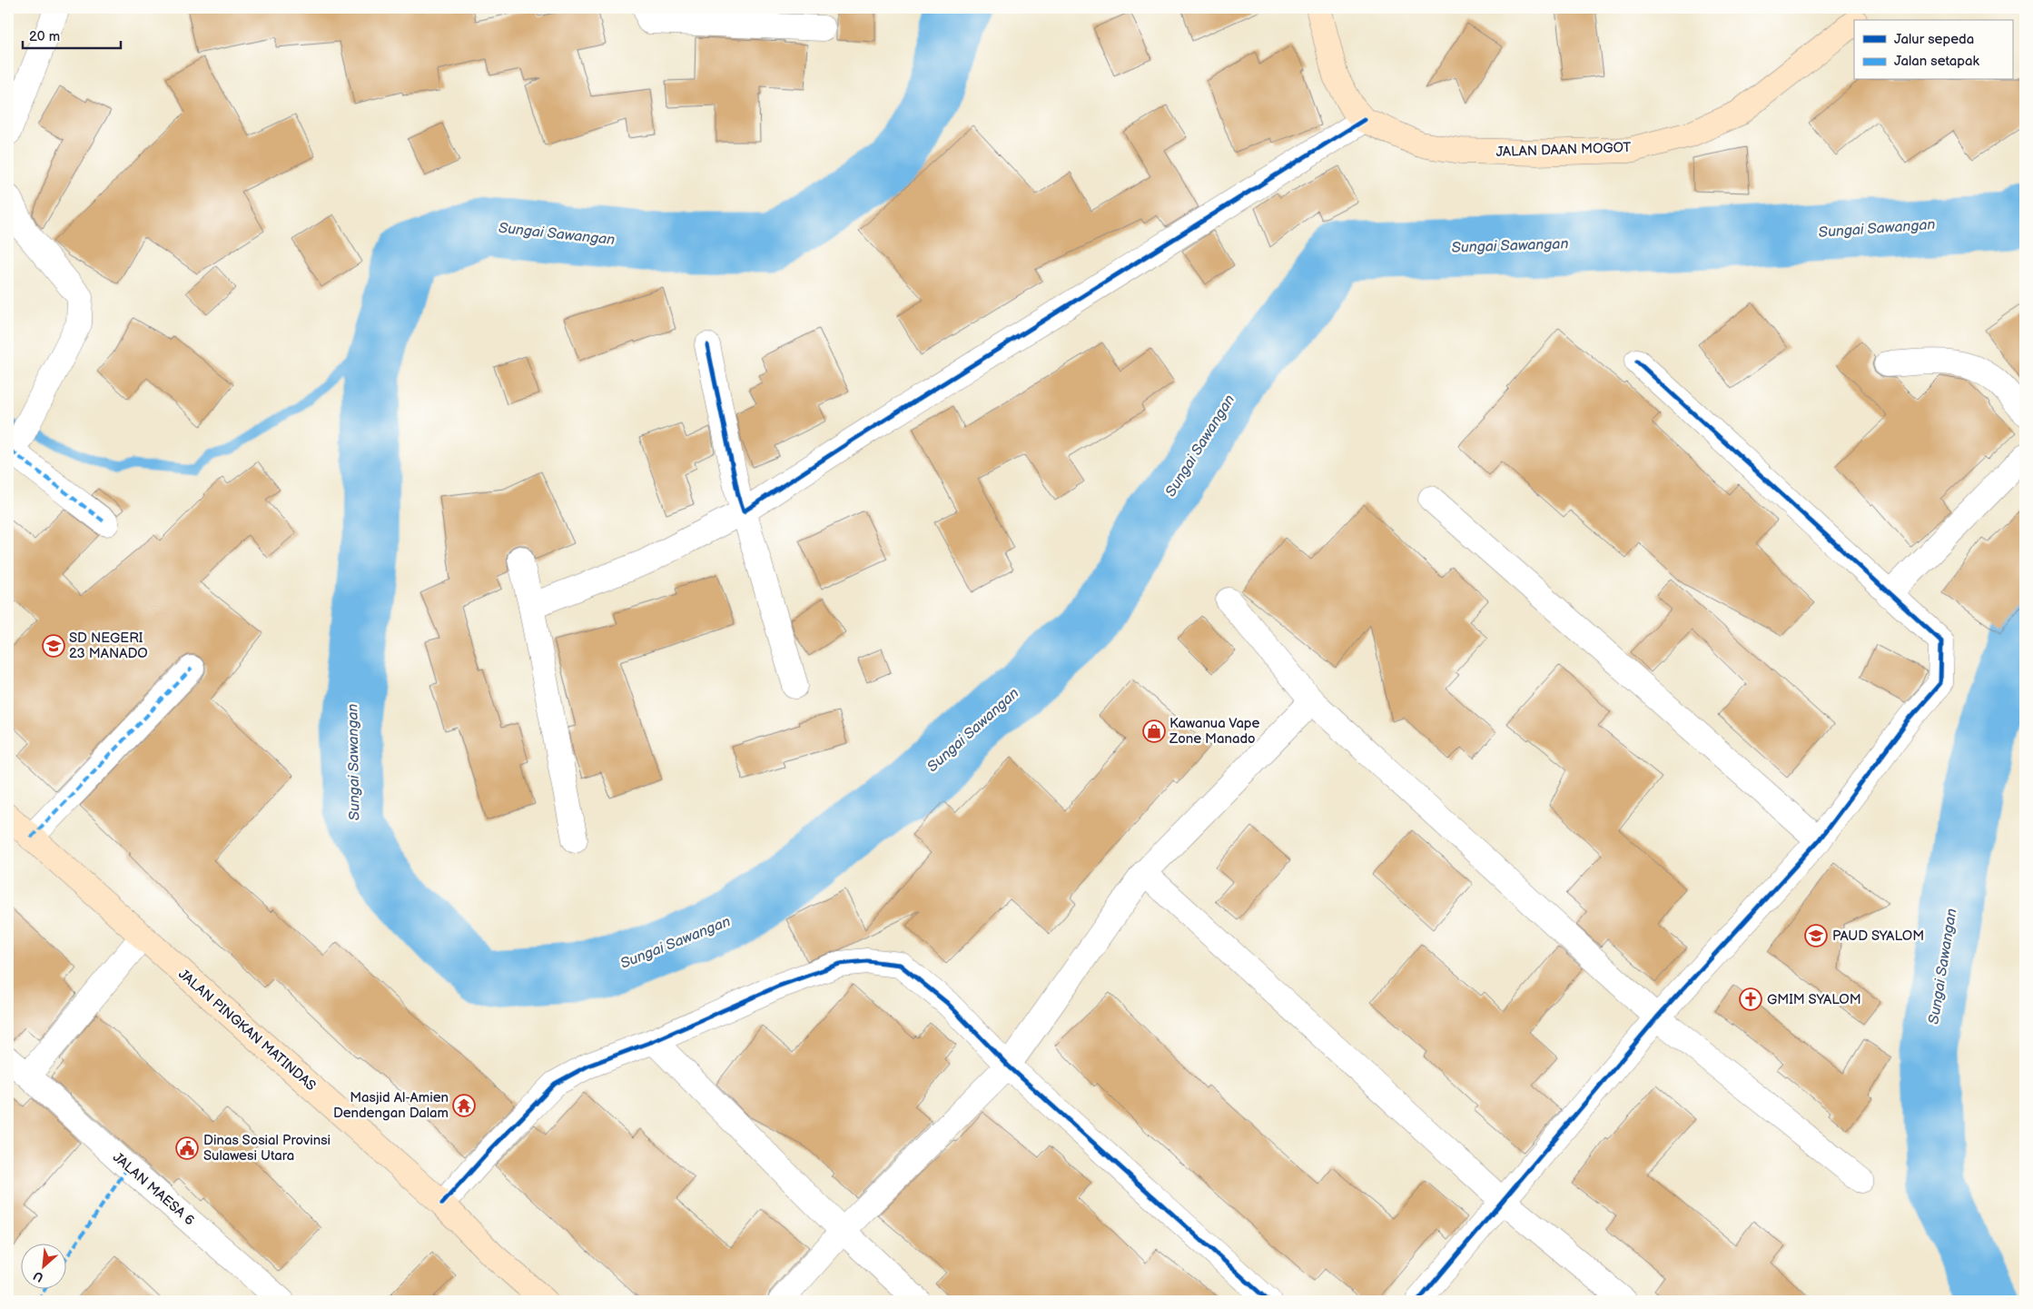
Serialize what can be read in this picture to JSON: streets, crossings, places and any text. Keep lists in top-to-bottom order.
{
  "streets": {
    "street": ["JALAN DAAN MOGOT", "JALAN PINGKAN MATINDAS", "JALAN MAESA 6"]
  },
  "water": ["Sungai Sawangan"],
  "places": {
    "school or university": ["SD NEGERI 23 MANADO", "PAUD SYALOM"],
    "shop": ["Kawanua Vape Zone Manado"],
    "church": ["GMIM SYALOM"],
    "temple": ["Masjid Al-Amien Dendengan Dalam"],
    "public building": ["Dinas Sosial Provinsi Sulawesi Utara"]
  },
  "legend": ["Jalur sepeda", "Jalan setapak"],
  "scale_bar": "20 m",
  "north": "bottom left"
}
